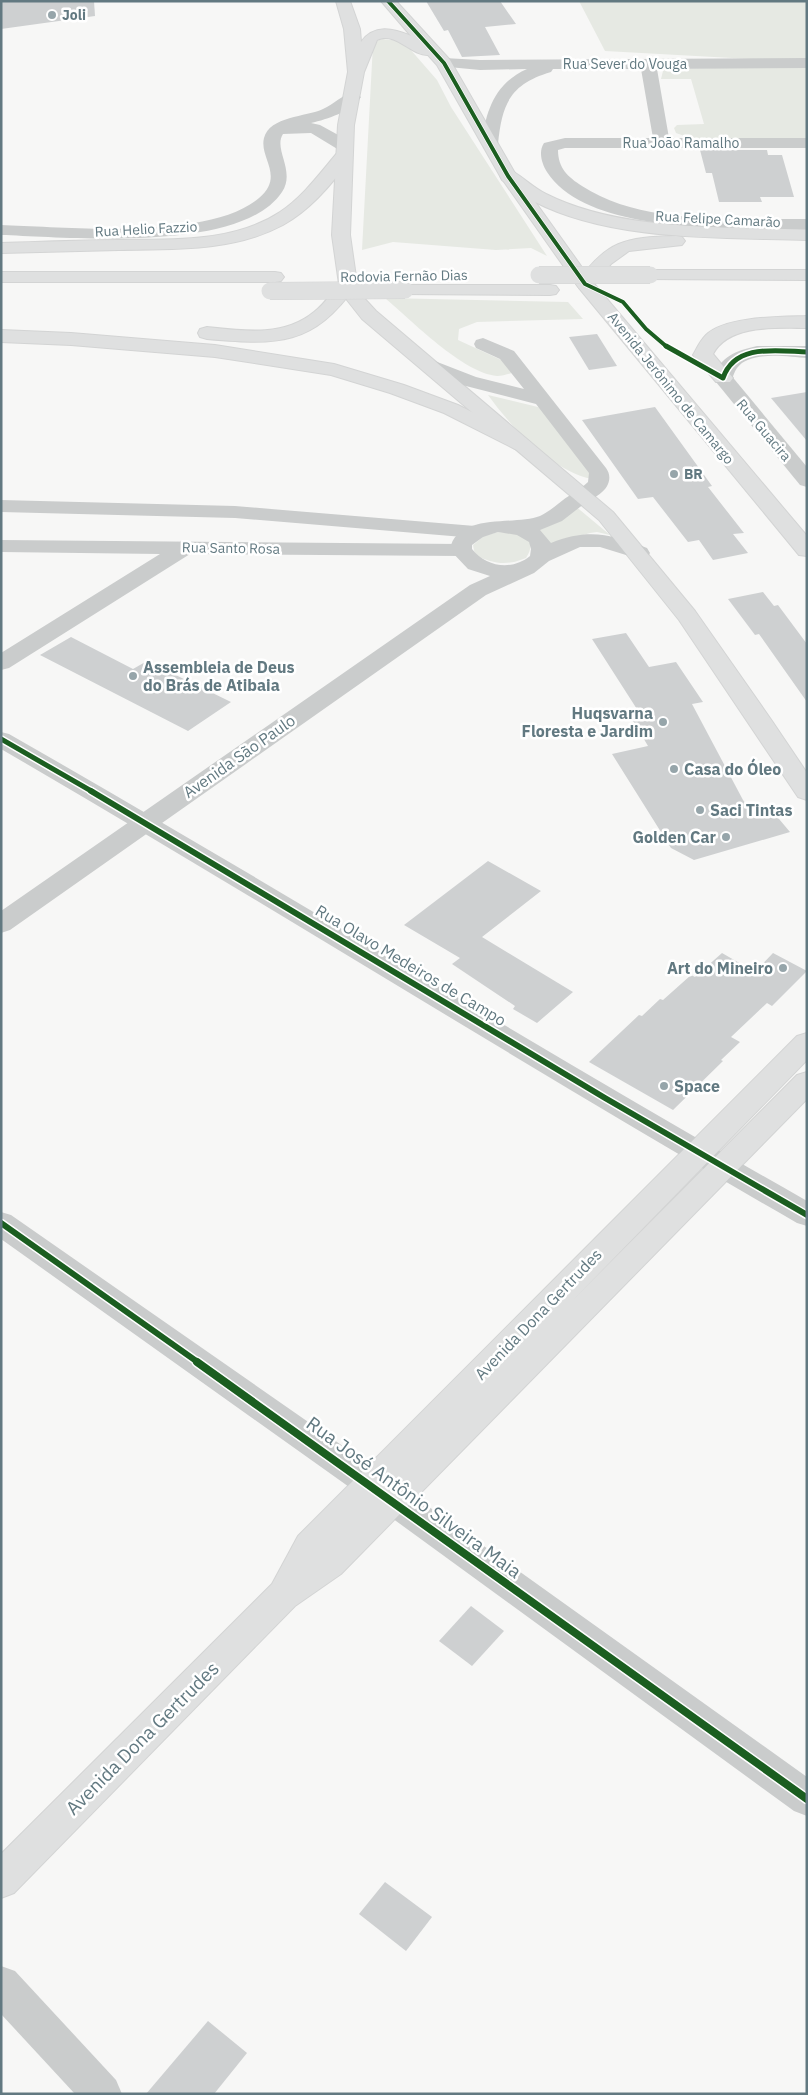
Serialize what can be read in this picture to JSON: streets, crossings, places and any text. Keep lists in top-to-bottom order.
{
  "streets": {
    "main road": ["Rodovia Fernão Dias", "Avenida Jerônimo de Camargo", "Avenida Dona Gertrudes"],
    "street": [
      "Rua Sever do Vouga",
      "Rua João Ramalho",
      "Rua Felipe Camarão",
      "Rua Helio Fazzio",
      "Rua Guacira",
      "Rua Santo Rosa",
      "Avenida São Paulo",
      "Rua Olavo Medeiros de Campo",
      "Rua José Antônio Silveira Maia"
    ]
  },
  "crossings": [
    ["Rua Sever do Vouga", "Avenida Jerônimo de Camargo"],
    ["Rua João Ramalho", "Rua Felipe Camarão"],
    ["Rua Santo Rosa", "Avenida São Paulo"],
    ["Avenida São Paulo", "Rua Olavo Medeiros de Campo"],
    ["Rua Olavo Medeiros de Campo", "Avenida Dona Gertrudes"],
    ["Avenida Dona Gertrudes", "Rua José Antônio Silveira Maia"]
  ],
  "places": [
    "Joli",
    "BR",
    "Assembleia de Deus do Brás de Atibaia",
    "Huqsvarna Floresta e Jardim",
    "Casa do Óleo",
    "Saci Tintas",
    "Golden Car",
    "Art do Mineiro",
    "Space"
  ]
}
